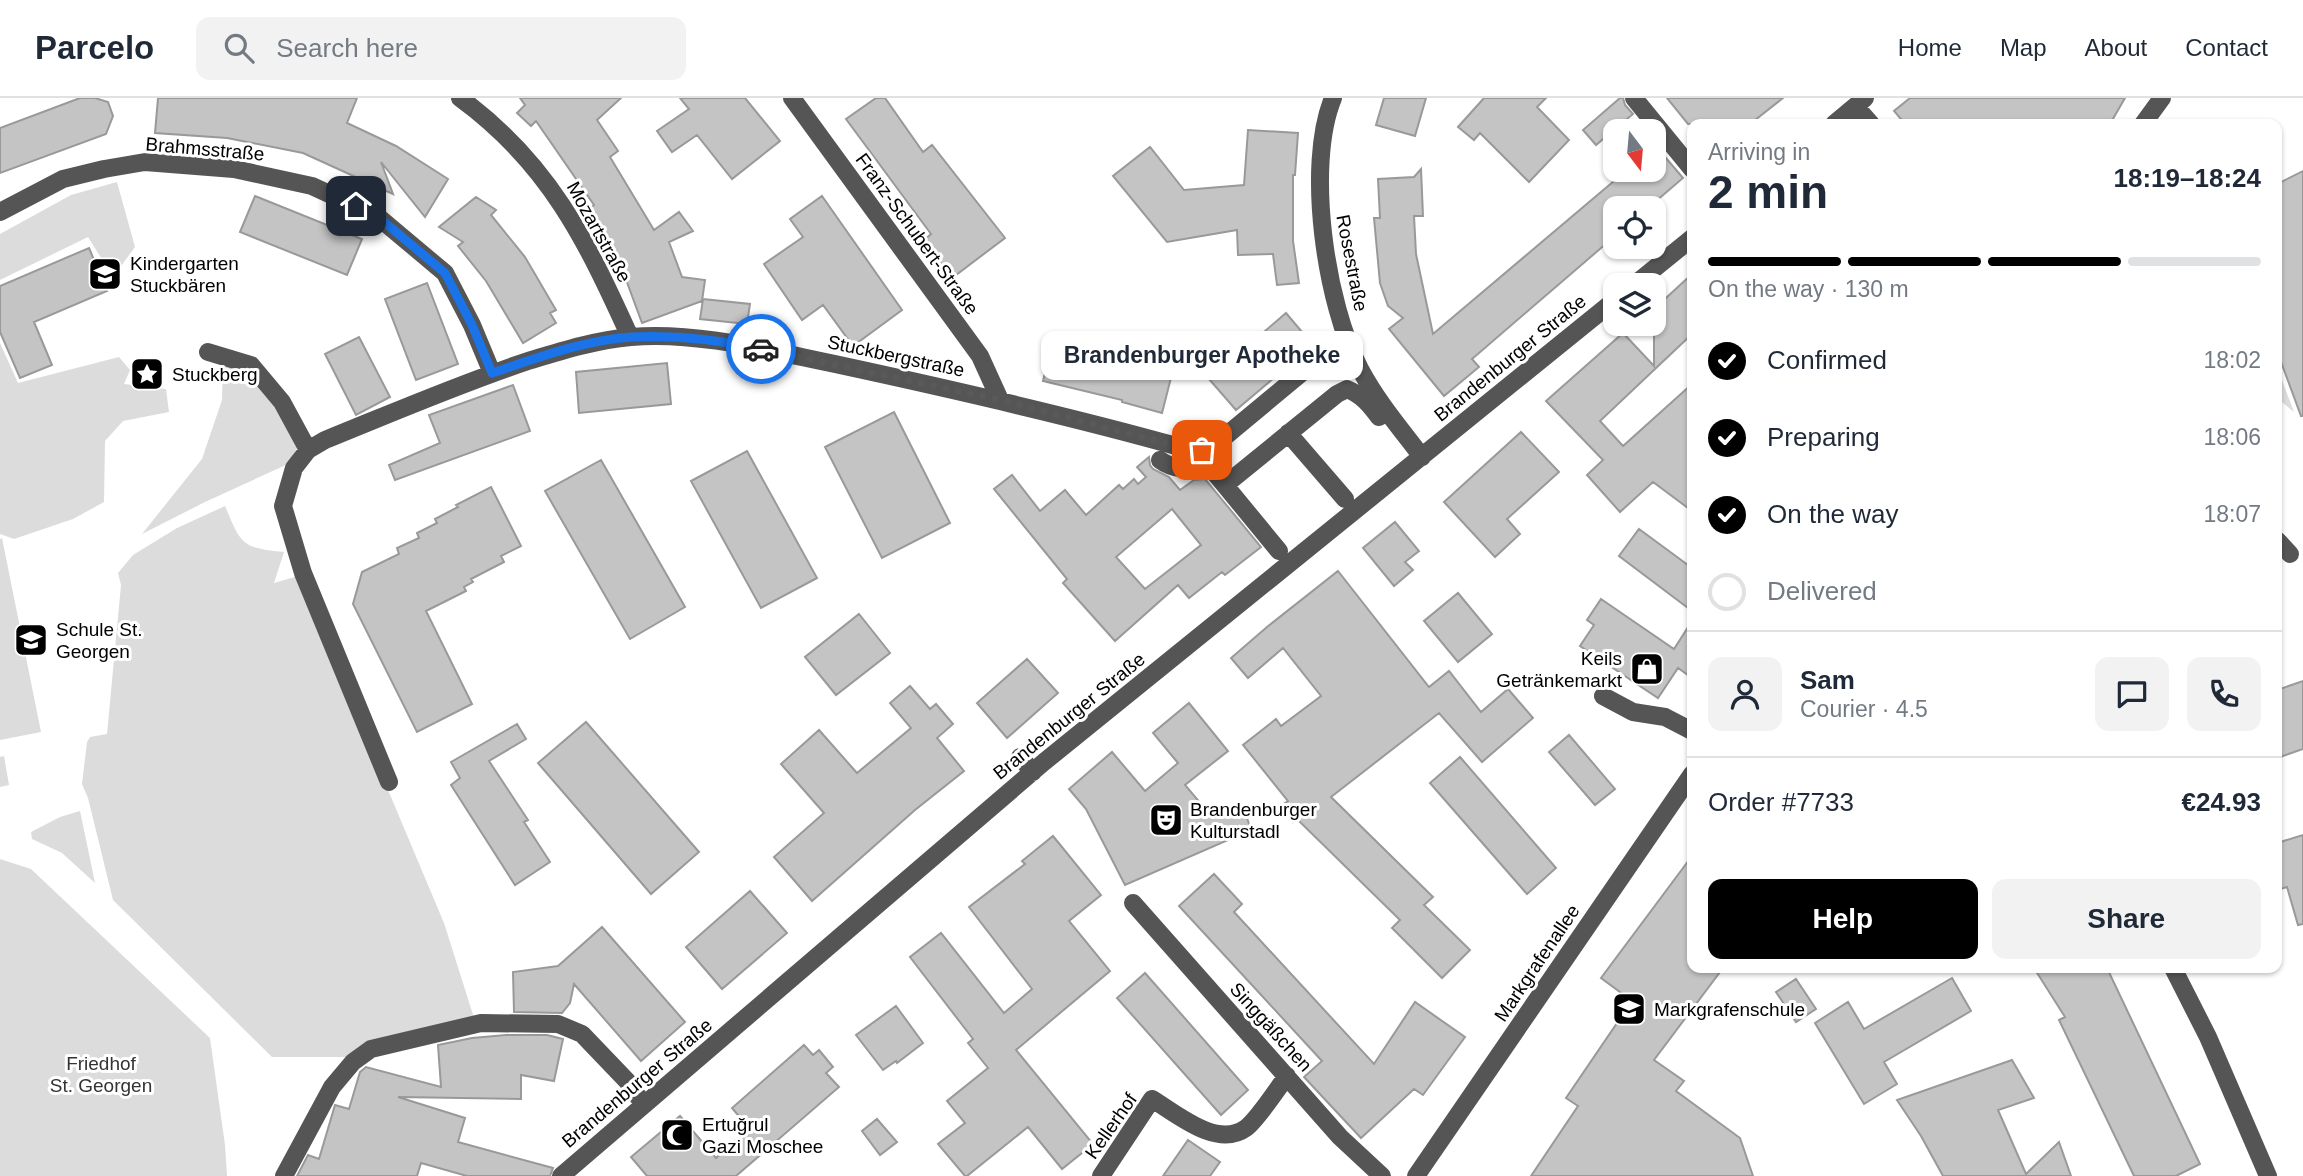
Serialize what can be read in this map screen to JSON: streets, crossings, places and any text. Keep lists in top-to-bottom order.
{
  "streets": {
    "street": [
      "Brahmsstraße",
      "Mozartstraße",
      "Franz-Schubert-Straße",
      "Rosestraße",
      "Stuckbergstraße",
      "Brandenburger Straße",
      "Markgrafenallee",
      "Singgäßchen",
      "Kellerhof"
    ]
  },
  "crossings": [
    ["Brahmsstraße", "Stuckbergstraße"],
    ["Mozartstraße", "Stuckbergstraße"],
    ["Franz-Schubert-Straße", "Stuckbergstraße"],
    ["Rosestraße", "Stuckbergstraße"],
    ["Rosestraße", "Brandenburger Straße"],
    ["Singgäßchen", "Kellerhof"]
  ],
  "parks": ["Friedhof St. Georgen"],
  "places": {
    "school or university": ["Kindergarten Stuckbären", "Schule St. Georgen", "Markgrafenschule"],
    "place": ["Stuckberg"],
    "other": ["Brandenburger Apotheke"],
    "shop": ["Keils Getränkemarkt"],
    "theatre": ["Brandenburger Kulturstadl"],
    "mosque": ["Ertuğrul Gazi Moschee"]
  },
  "north": "bottom",
  "page": {
    "header": "Parcelo",
    "search": "Search here",
    "nav": [
      "Home",
      "Map",
      "About",
      "Contact"
    ],
    "heading": ["2 min", "Arriving in", "18:19–18:24"],
    "panel": [
      "Sam",
      "Courier · 4.5",
      "Order #7733",
      "€24.93"
    ],
    "bar": "On the way · 130 m",
    "list": [
      ["Confirmed", "18:02"],
      ["Preparing", "18:06"],
      ["On the way", "18:07"],
      "Delivered"
    ],
    "bubble": "Brandenburger Apotheke",
    "buttons": ["Help", "Share"]
  }
}
